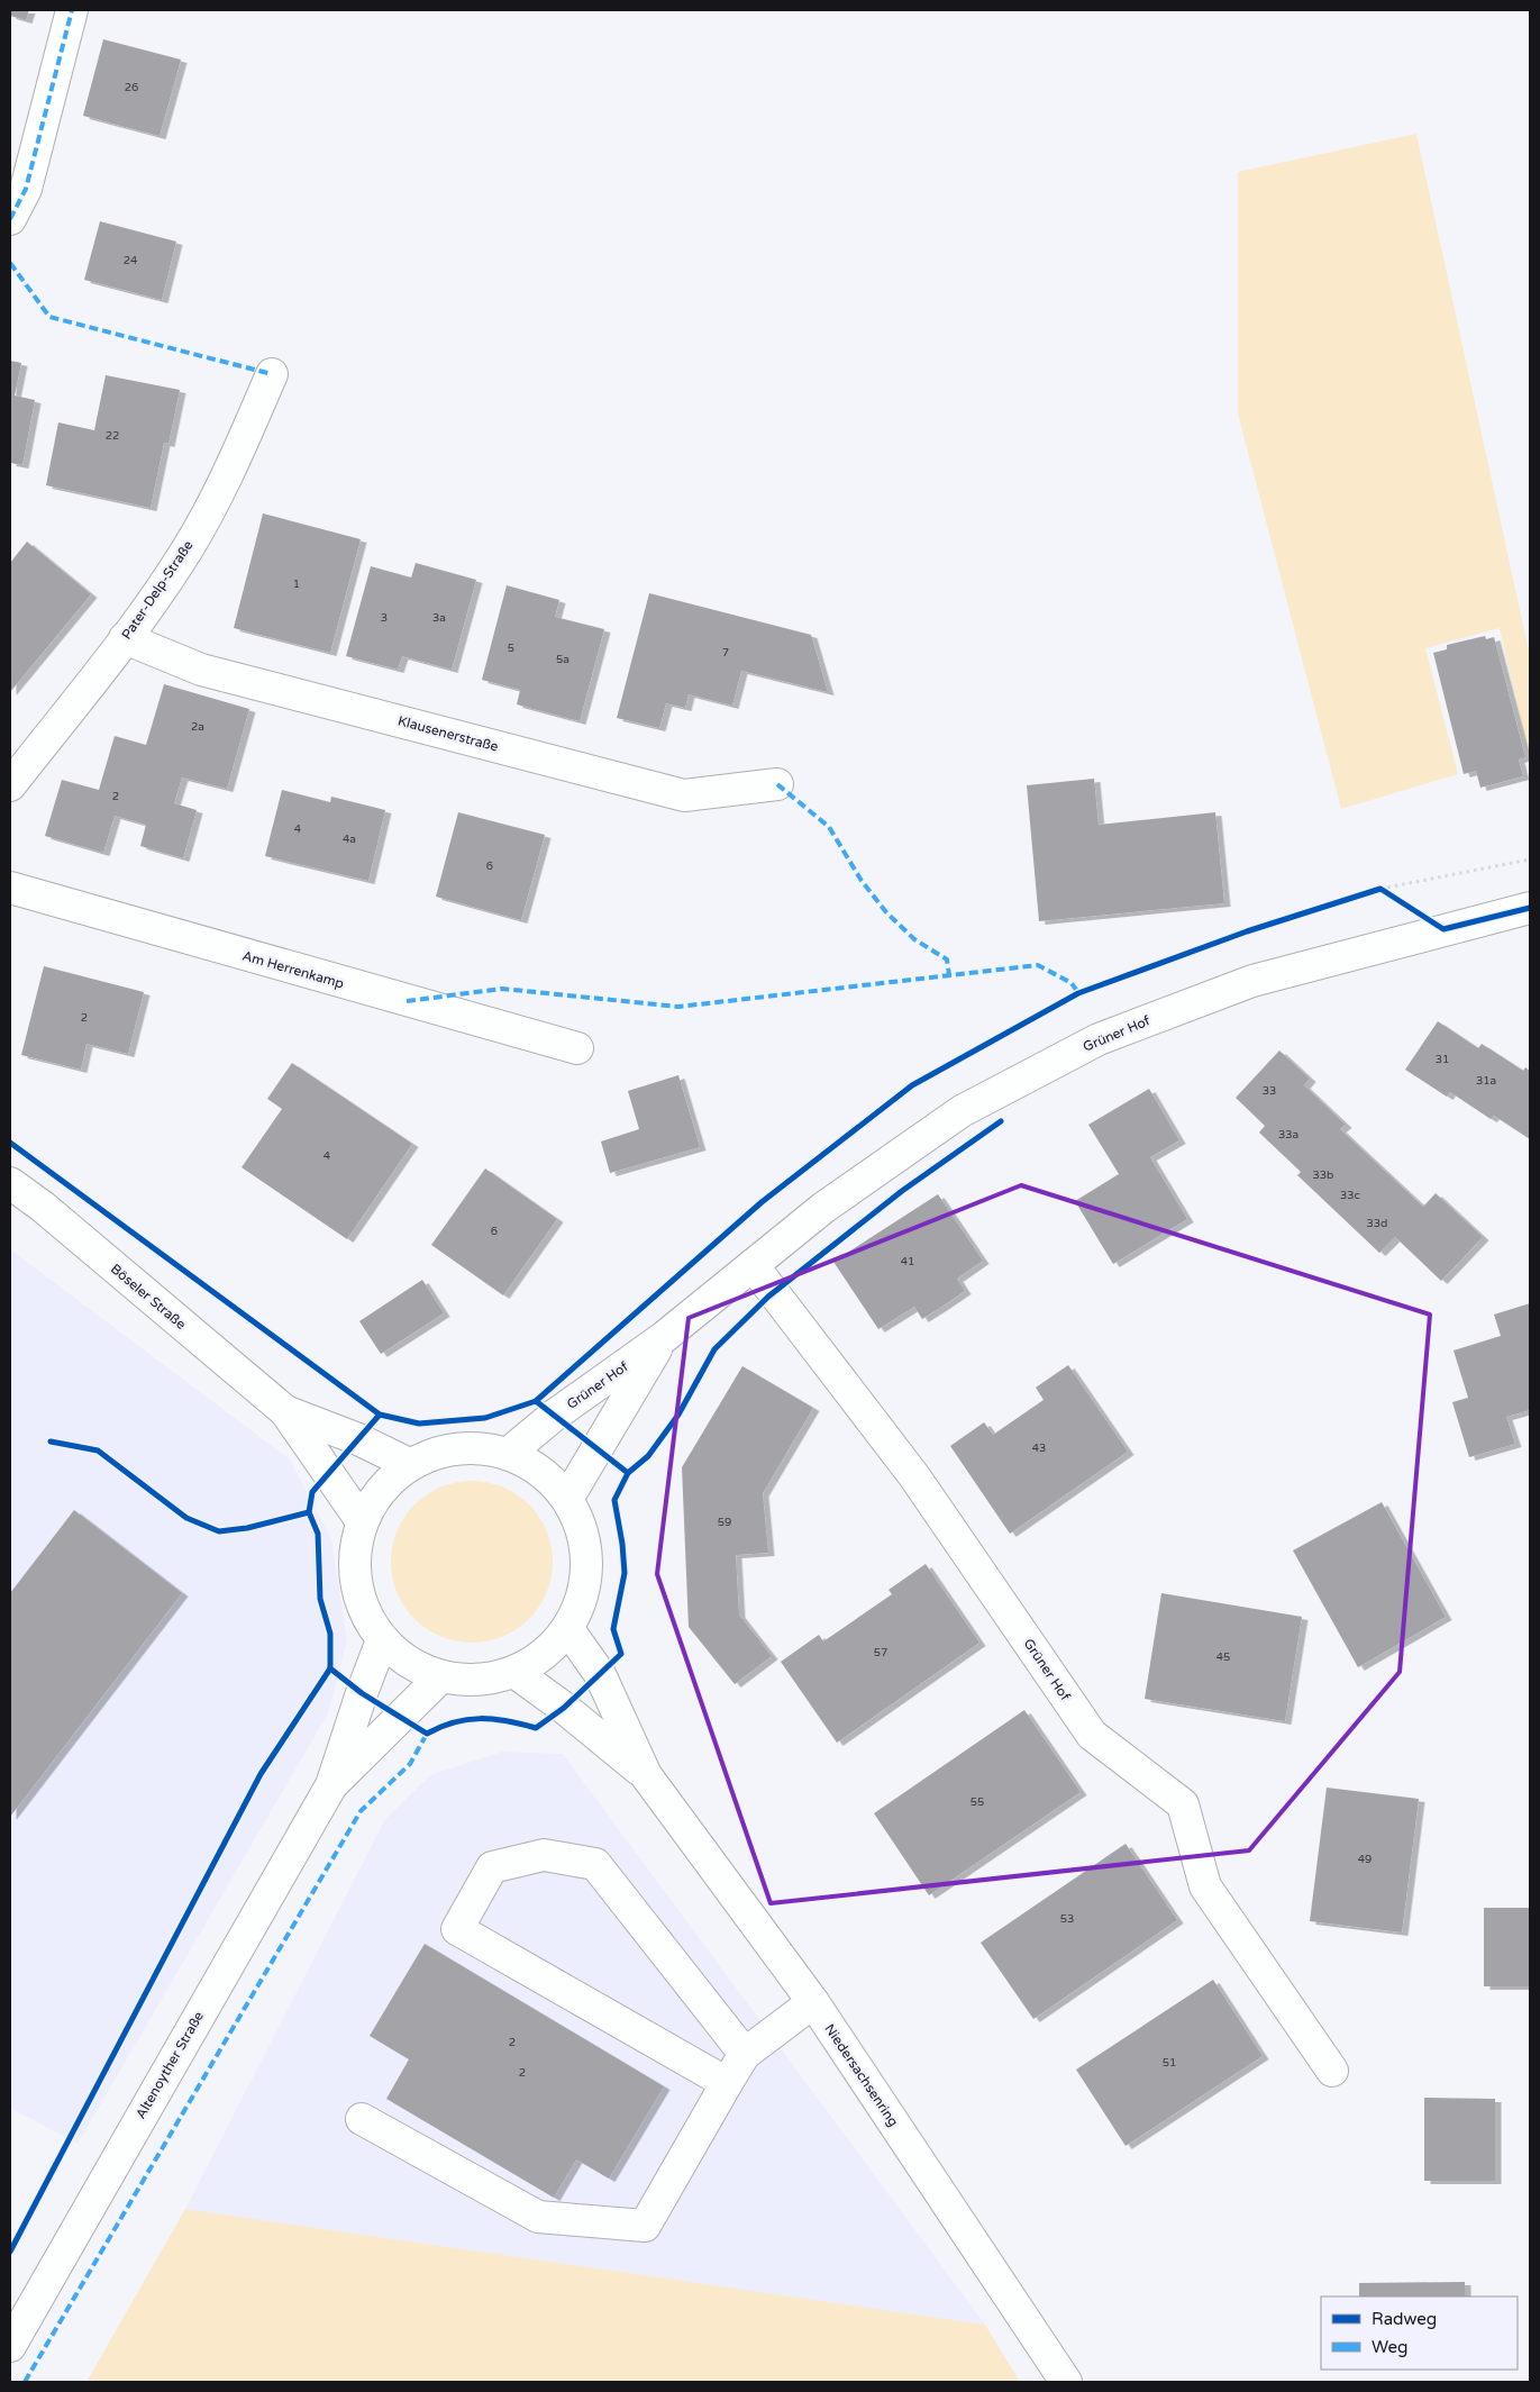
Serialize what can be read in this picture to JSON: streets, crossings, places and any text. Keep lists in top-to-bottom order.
{
  "streets": {
    "street": [
      "Pater-Delp-Straße",
      "Klausenerstraße",
      "Am Herrenkamp",
      "Grüner Hof",
      "Böseler Straße",
      "Altenoyther Straße",
      "Niedersachsenring"
    ]
  },
  "crossings": [
    ["Pater-Delp-Straße", "Klausenerstraße"]
  ],
  "house_numbers": [
    "26",
    "24",
    "22",
    "1",
    "3",
    "3a",
    "5",
    "7",
    "5a",
    "2a",
    "2",
    "4",
    "4a",
    "6",
    "2",
    "31",
    "31a",
    "33",
    "33a",
    "4",
    "33b",
    "33c",
    "33d",
    "6",
    "41",
    "43",
    "59",
    "57",
    "45",
    "55",
    "49",
    "53",
    "2",
    "51",
    "2"
  ],
  "legend": ["Radweg", "Weg"]
}
